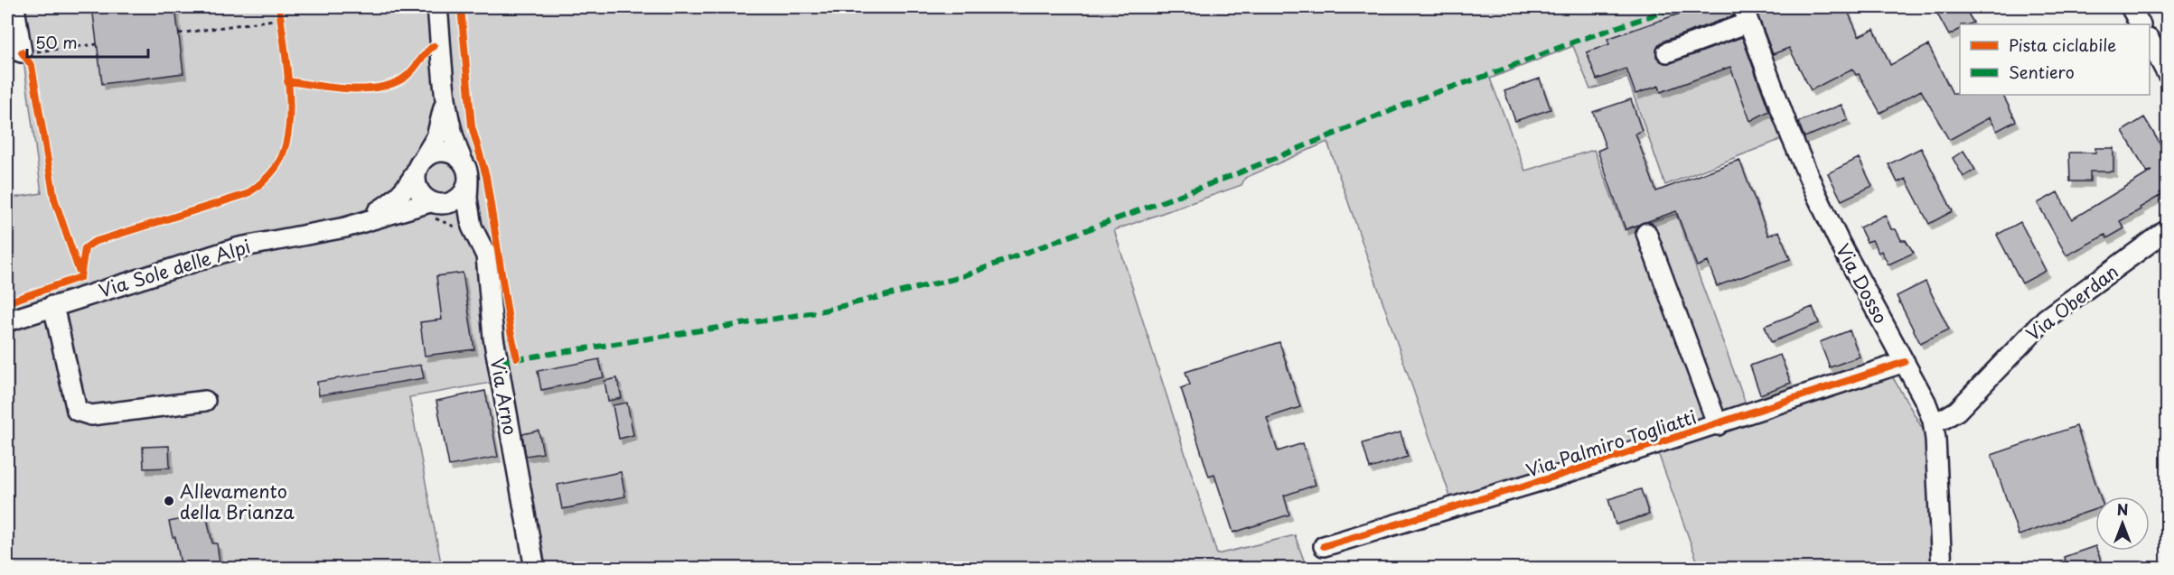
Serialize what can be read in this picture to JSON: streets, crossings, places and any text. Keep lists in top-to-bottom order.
{
  "streets": {
    "street": [
      "Via Sole delle Alpi",
      "Via Dosso",
      "Via Oberdan",
      "Via Arno",
      "Via Palmiro Togliatti"
    ]
  },
  "crossings": [
    ["Via Dosso", "Via Oberdan"],
    ["Via Dosso", "Via Palmiro Togliatti"]
  ],
  "places": ["Allevamento della Brianza"],
  "legend": ["Pista ciclabile", "Sentiero"],
  "scale_bar": "50 m",
  "north": "top"
}
